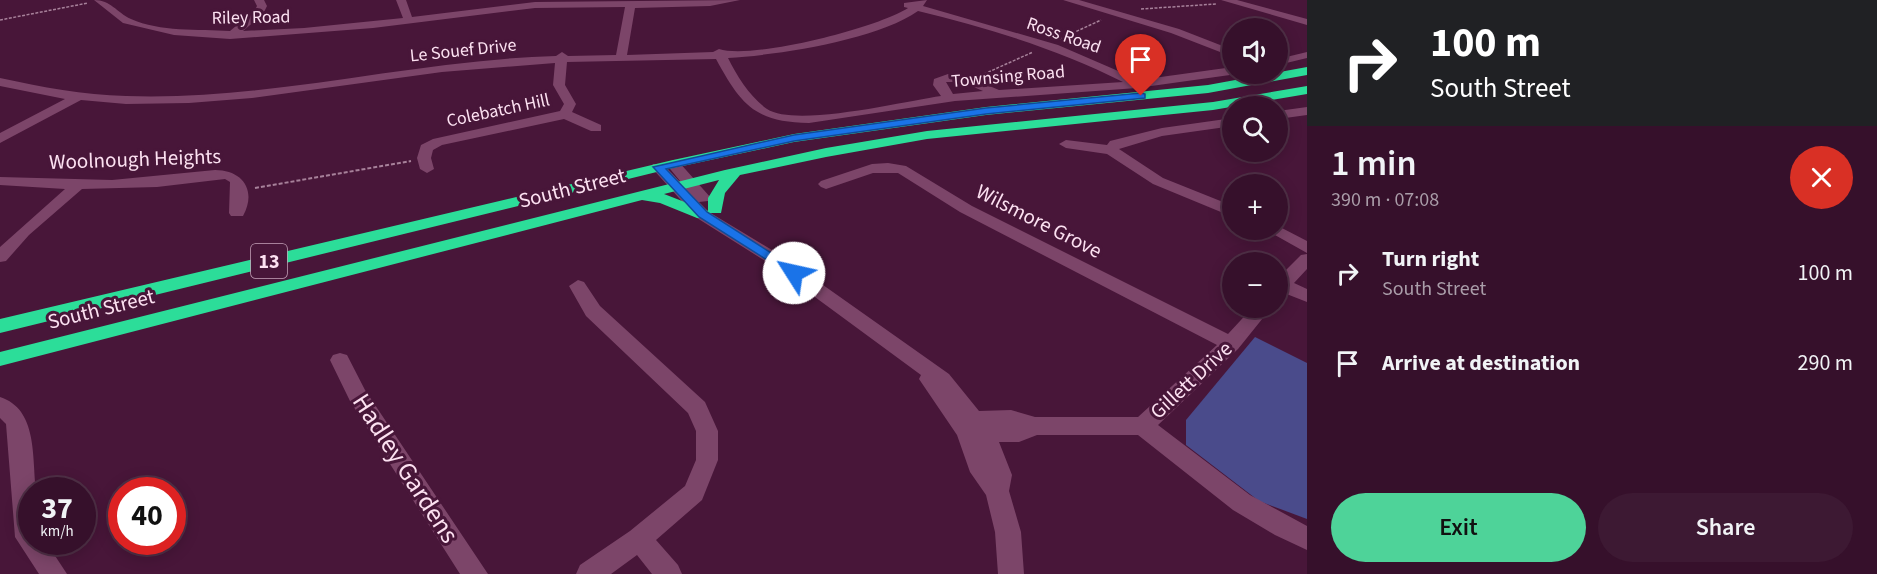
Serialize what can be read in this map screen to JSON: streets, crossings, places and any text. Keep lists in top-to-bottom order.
{
  "streets": {
    "highway": ["South Street", "13"],
    "street": [
      "Riley Road",
      "Ross Road",
      "Le Souef Drive",
      "Townsing Road",
      "Colebatch Hill",
      "Woolnough Heights",
      "Wilsmore Grove",
      "Gillett Drive",
      "Hadley Gardens"
    ]
  },
  "crossings": [
    ["Ross Road", "Le Souef Drive"],
    ["Ross Road", "Townsing Road"],
    ["Le Souef Drive", "Townsing Road"],
    ["Wilsmore Grove", "Gillett Drive"]
  ],
  "page": {
    "turn": ["100 m", "South Street"],
    "map_buttons": ["+", "−"],
    "heading": ["1 min", "390 m · 07:08"],
    "list": [
      {
        "name": "Turn right",
        "note": "South Street",
        "value": "100 m"
      },
      {
        "name": "Arrive at destination",
        "value": "290 m"
      }
    ],
    "speed": "37 km/h",
    "limit": "40",
    "buttons": ["Exit", "Share"]
  }
}
